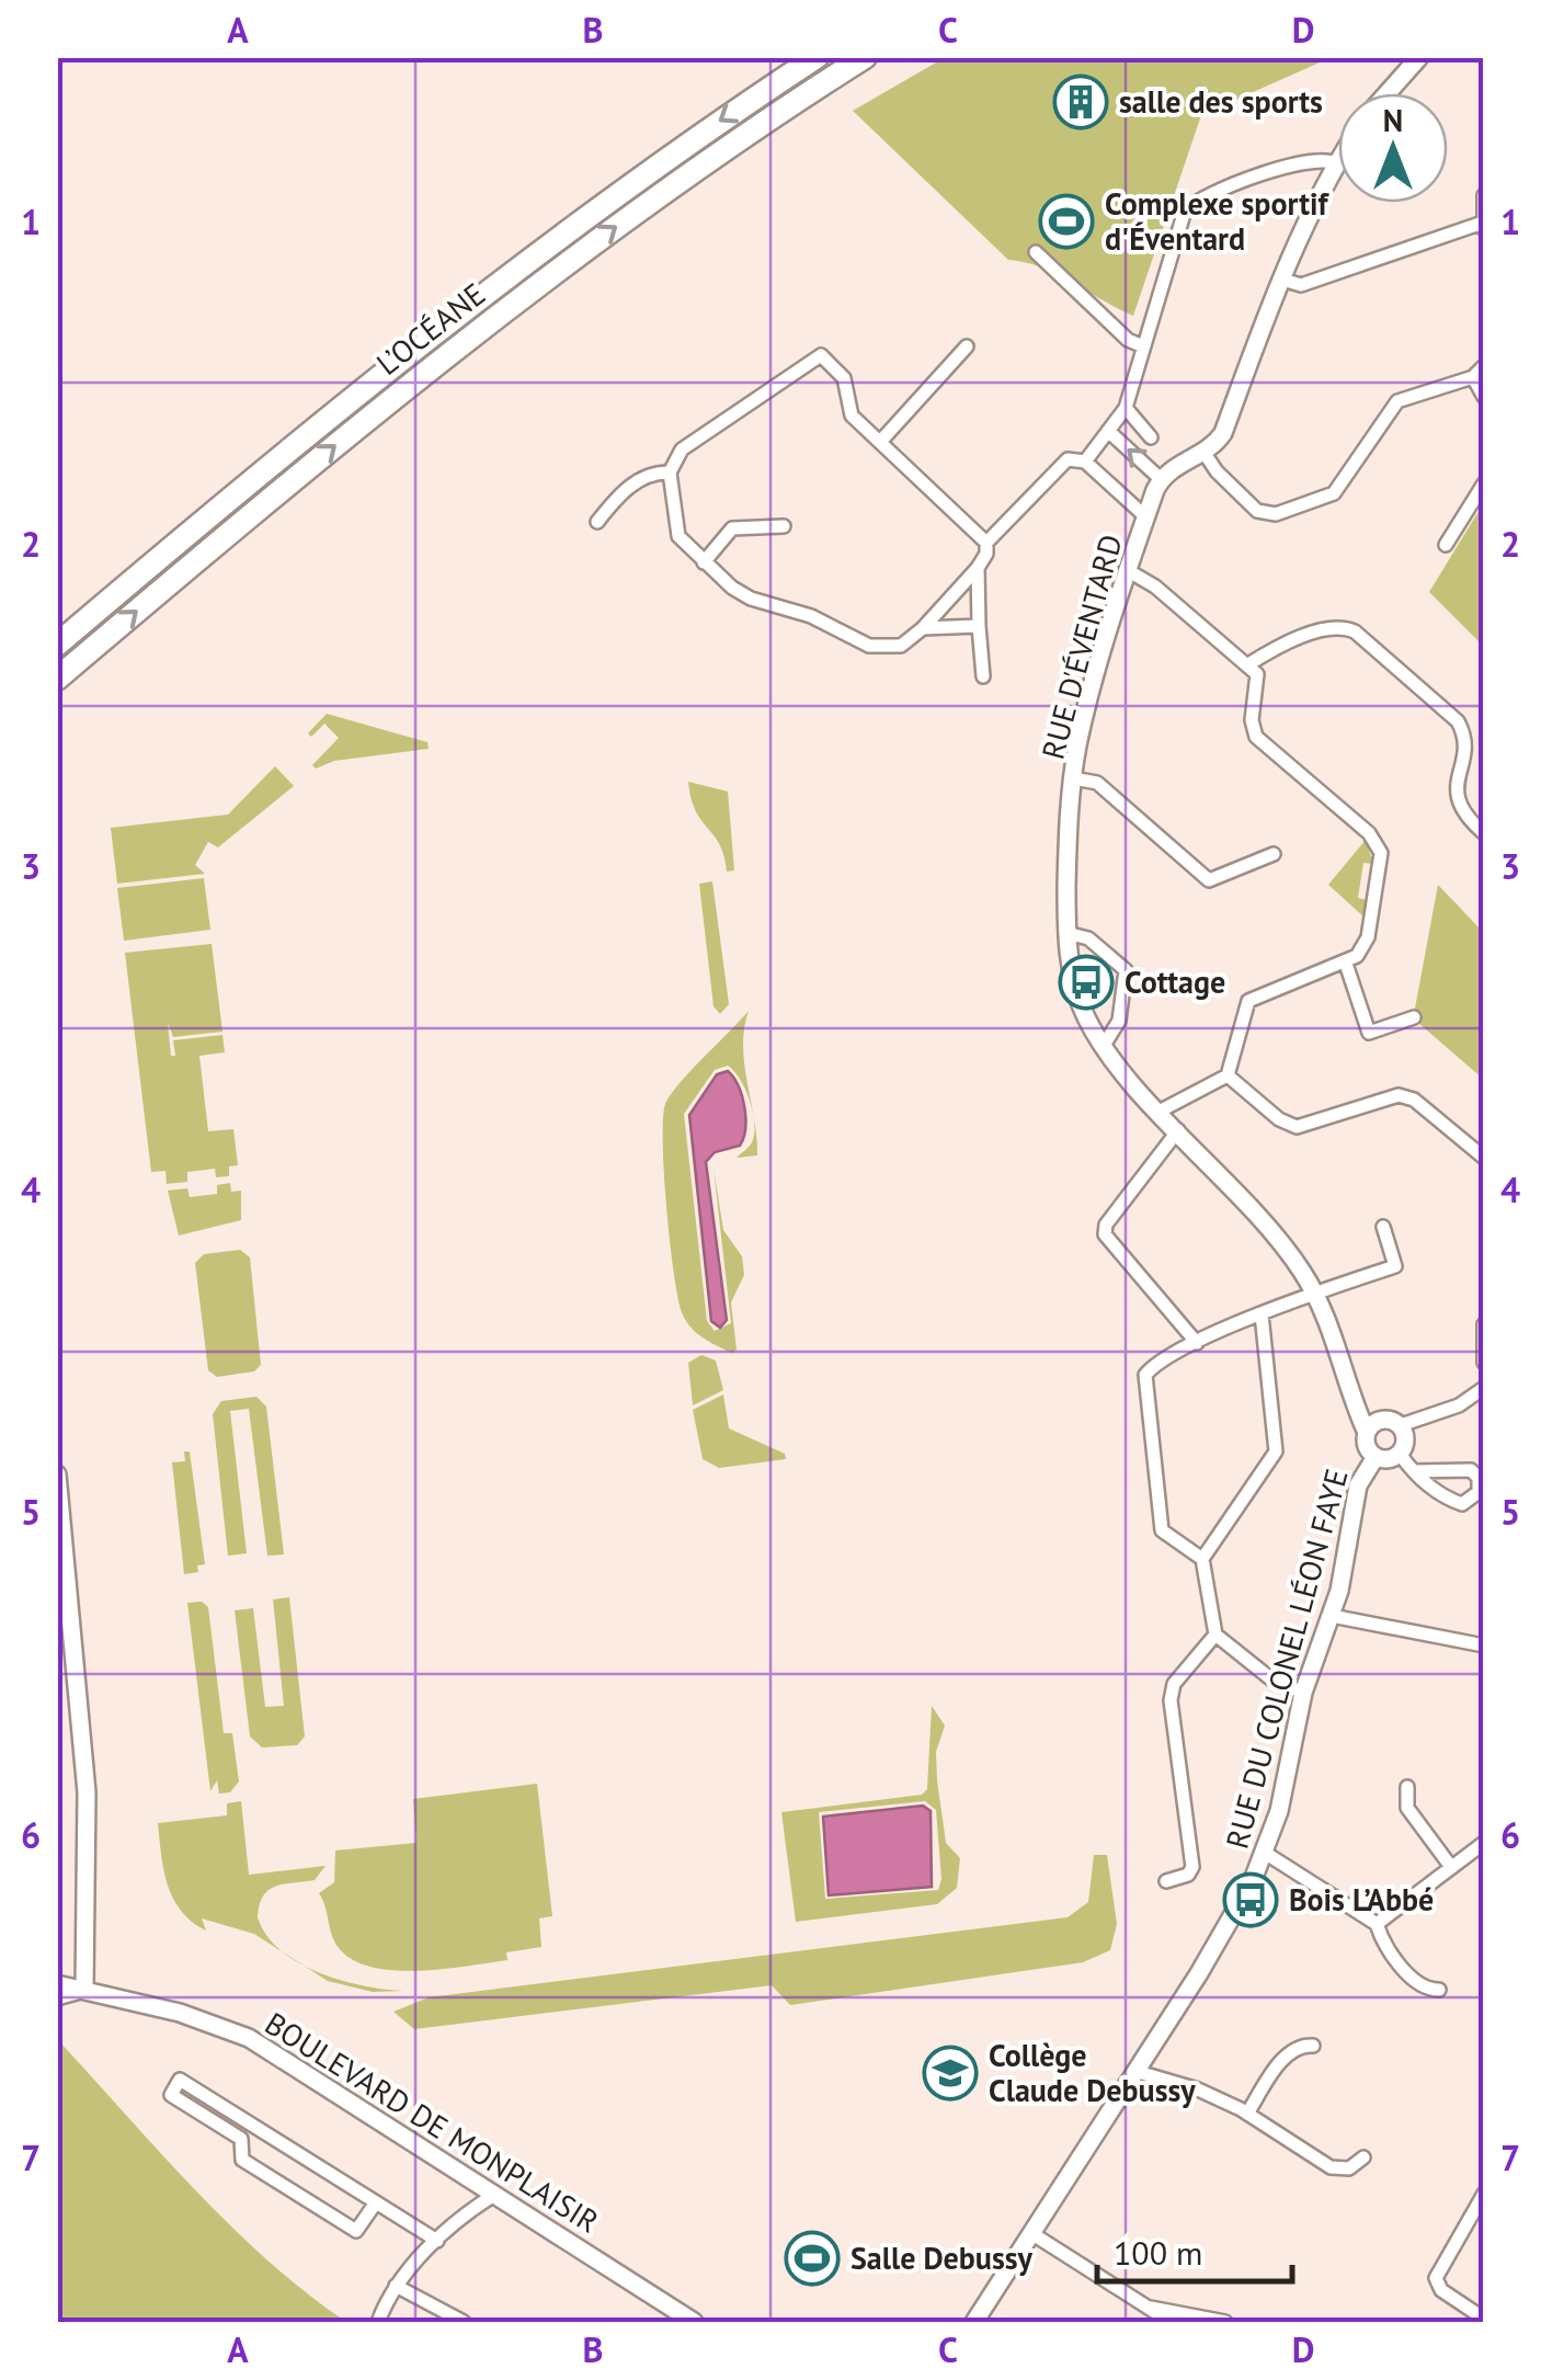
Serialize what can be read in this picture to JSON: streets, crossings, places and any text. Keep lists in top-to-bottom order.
{
  "streets": {
    "highway": ["L’OCÉANE"],
    "street": ["RUE D'ÉVENTARD", "RUE DU COLONEL LÉON FAYE", "BOULEVARD DE MONPLAISIR"]
  },
  "crossings": [
    ["RUE D'ÉVENTARD", "RUE DU COLONEL LÉON FAYE"]
  ],
  "places": {
    "building": ["salle des sports"],
    "sports": ["Complexe sportif d'Éventard", "Salle Debussy"],
    "bus stop": ["Cottage", "Bois L’Abbé"],
    "school or university": ["Collège Claude Debussy"]
  },
  "scale_bar": "100 m",
  "north": "top",
  "grid": {
    "columns": [
      "A",
      "B",
      "C",
      "D"
    ],
    "rows": [
      "1",
      "2",
      "3",
      "4",
      "5",
      "6",
      "7"
    ]
  }
}
